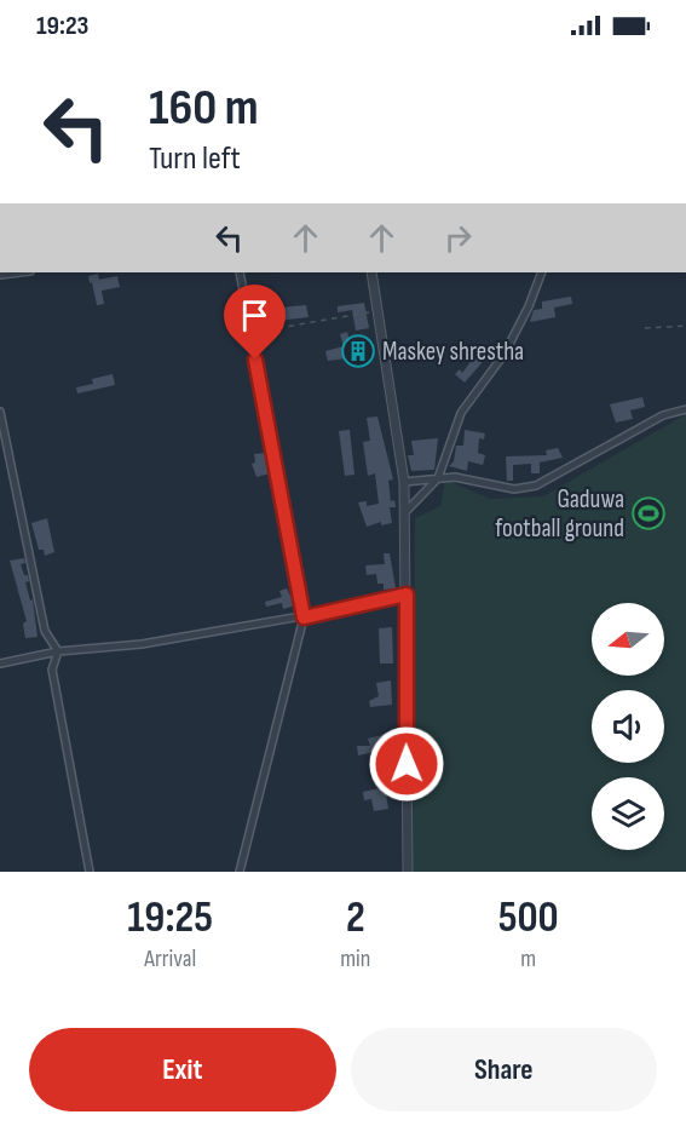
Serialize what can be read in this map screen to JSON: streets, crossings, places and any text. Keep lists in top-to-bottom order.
{
  "places": {
    "building": ["Maskey shrestha"],
    "sports": ["Gaduwa football ground"]
  },
  "north": "left",
  "page": {
    "status": "19:23",
    "turn": ["160 m", "Turn left"],
    "eta": [
      "19:25",
      "Arrival",
      "2",
      "min",
      "500",
      "m"
    ],
    "buttons": ["Exit", "Share"]
  }
}
